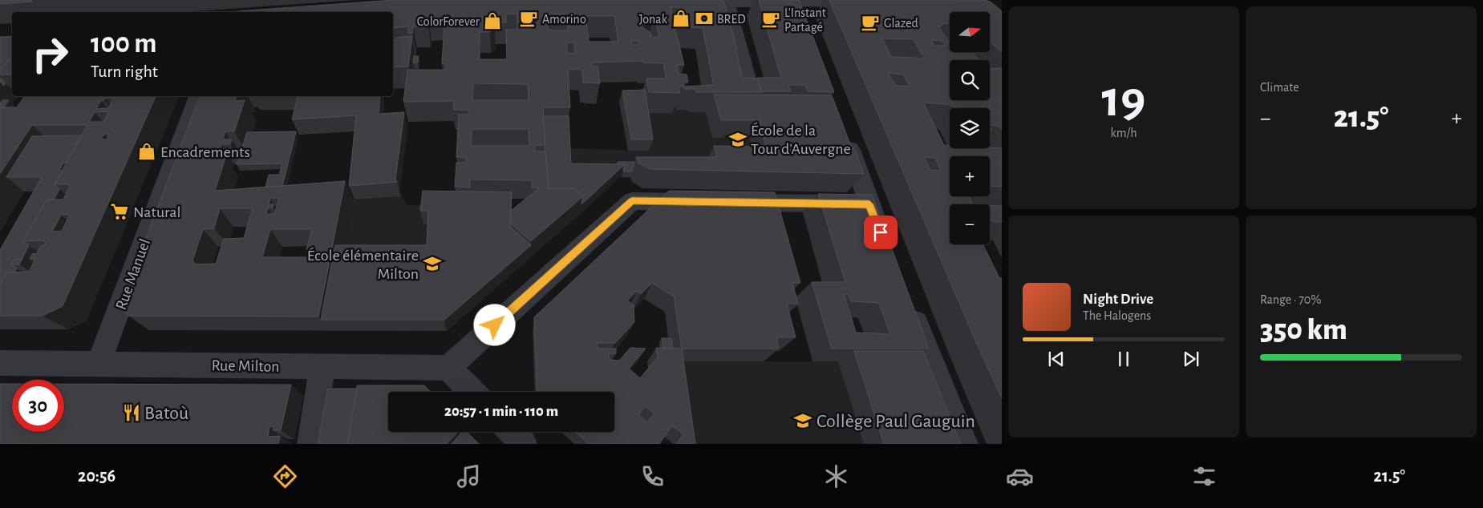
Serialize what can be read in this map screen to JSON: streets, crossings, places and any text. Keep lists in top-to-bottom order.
{
  "streets": {
    "street": ["Rue Manuel", "Rue Milton"]
  },
  "crossings": [
    ["Rue Manuel", "Rue Milton"]
  ],
  "places": {
    "cafe": ["Amorino", "L'Instant Partagé", "Glazed"],
    "shop": ["Jonak", "ColorForever", "Encadrements"],
    "bank": ["BRED"],
    "school or university": ["École de la Tour d'Auvergne", "École élémentaire Milton", "Collège Paul Gauguin"],
    "supermarket": ["Natural"],
    "restaurant": ["Batoù"]
  },
  "north": "right",
  "page": {
    "tile": [
      ["19", "km/h"],
      "Climate",
      ["Range · 70%", "350 km"]
    ],
    "map_buttons": ["+", "−"],
    "turn": ["100 m", "Turn right"],
    "heat": ["−", "21.5°", "+"],
    "song": ["Night Drive", "The Halogens"],
    "limit": "30",
    "trip": "20:57 · 1 min · 110 m",
    "tabs": ["20:56", "21.5°"]
  }
}
